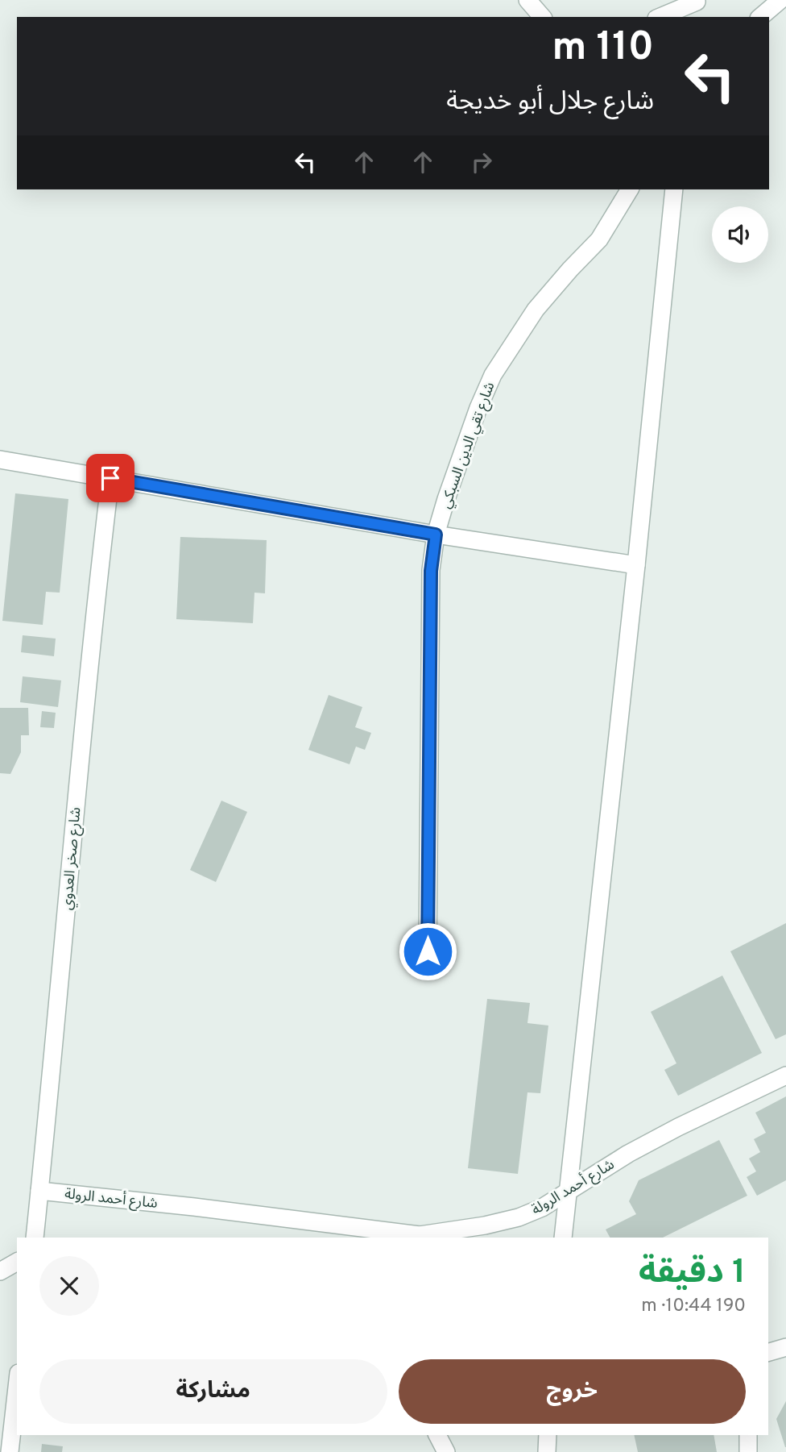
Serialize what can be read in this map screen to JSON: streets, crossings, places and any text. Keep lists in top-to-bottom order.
{
  "streets": {
    "street": ["شارع تقي الدين السبكي", "شارع صخر العدوي", "شارع أحمد الرولة"]
  },
  "crossings": [
    ["شارع صخر العدوي", "شارع أحمد الرولة"]
  ],
  "page": {
    "turn": ["110 m", "شارع جلال أبو خديجة"],
    "heading": ["1 دقيقة", "190 m · 10:44"],
    "buttons": ["خروج", "مشاركة"]
  }
}
